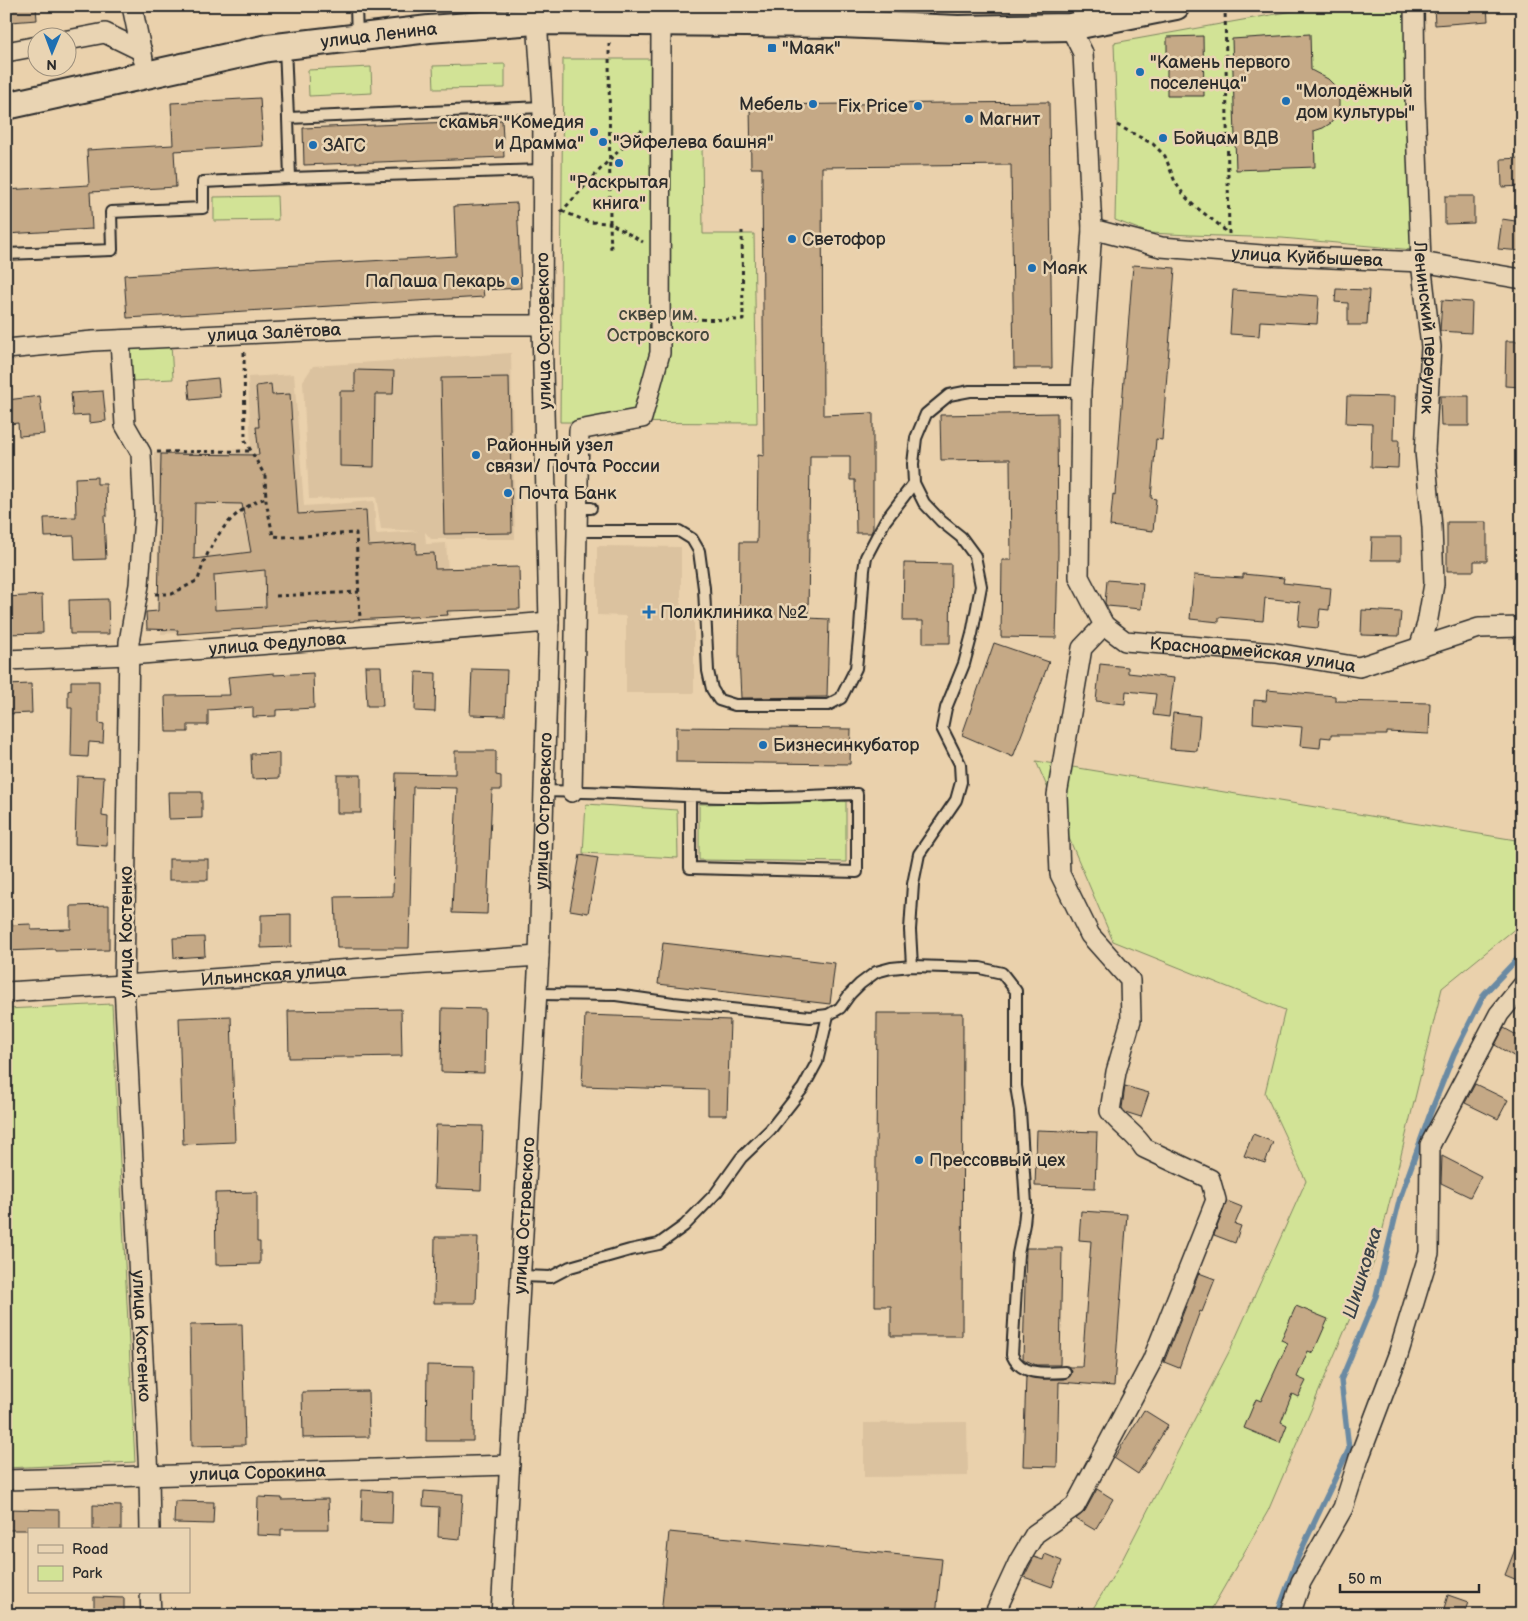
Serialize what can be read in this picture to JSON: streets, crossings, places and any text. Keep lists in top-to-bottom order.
{
  "streets": {
    "main road": ["улица Ленина"],
    "street": [
      "улица Куйбышева",
      "Ленинский переулок",
      "улица Островского",
      "улица Залётова",
      "улица Федулова",
      "Красноармейская улица",
      "улица Костенко",
      "Ильинская улица",
      "улица Сорокина"
    ]
  },
  "crossings": [
    ["улица Ленина", "улица Островского"],
    ["улица Куйбышева", "Ленинский переулок"],
    ["Ленинский переулок", "Красноармейская улица"],
    ["улица Островского", "улица Залётова"],
    ["улица Островского", "улица Федулова"],
    ["улица Островского", "Ильинская улица"],
    ["улица Островского", "улица Сорокина"],
    ["улица Залётова", "улица Костенко"],
    ["улица Федулова", "улица Костенко"],
    ["улица Костенко", "Ильинская улица"],
    ["улица Костенко", "улица Сорокина"]
  ],
  "water": ["Шишковка"],
  "parks": ["сквер им. Островского"],
  "places": {
    "transit": ["\"Маяк\""],
    "other": [
      "\"Камень первого поселенца\"",
      "\"Молодёжный дом культуры\"",
      "Мебель",
      "Fix Price",
      "Магнит",
      "скамья \"Комедия и Драмма\"",
      "Бойцам ВДВ",
      "\"Эйфелева башня\"",
      "ЗАГС",
      "\"Раскрытая книга\"",
      "Светофор",
      "Maяк",
      "ПаПаша Пекарь",
      "Районный узел связи/ Почта России",
      "Почта Банк",
      "Бизнесинкубатор",
      "Прессоввый цех"
    ],
    "health": ["Поликлиника №2"]
  },
  "legend": ["Road", "Park"],
  "scale_bar": "50 m",
  "north": "bottom"
}
